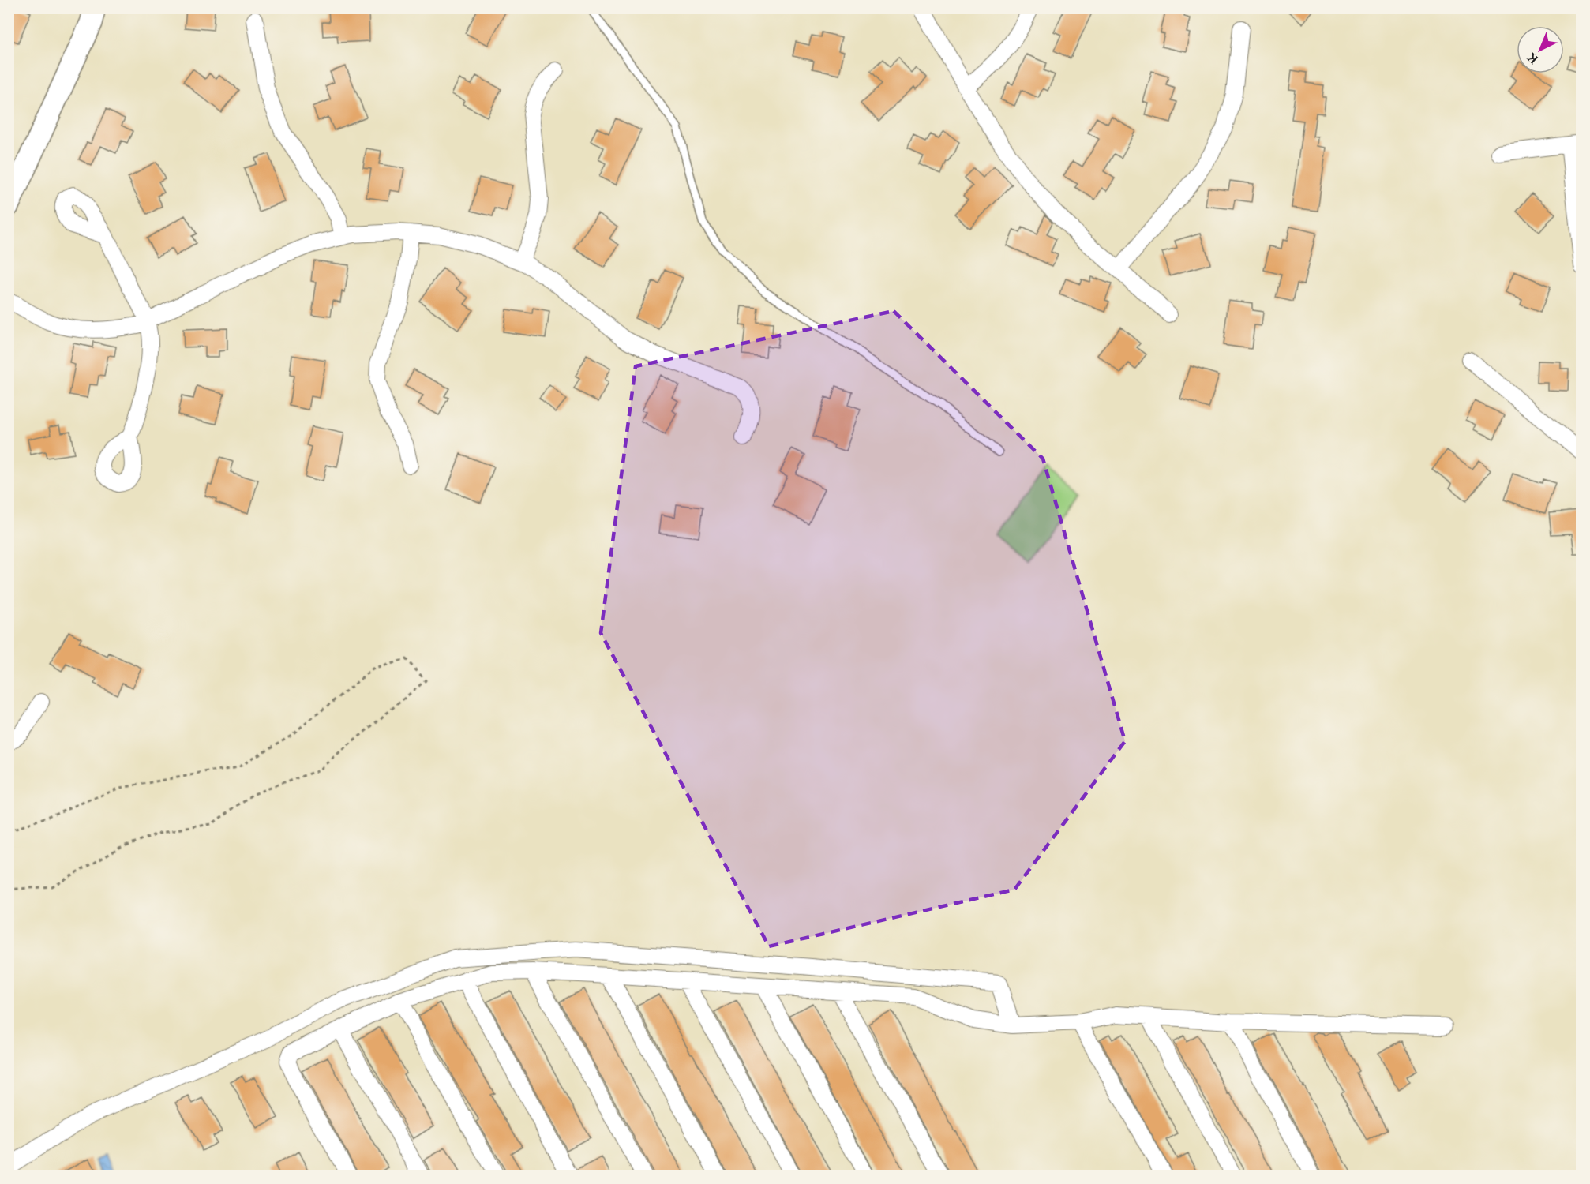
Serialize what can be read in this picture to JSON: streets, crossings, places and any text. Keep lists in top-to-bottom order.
{
  "north": "bottom left"
}
